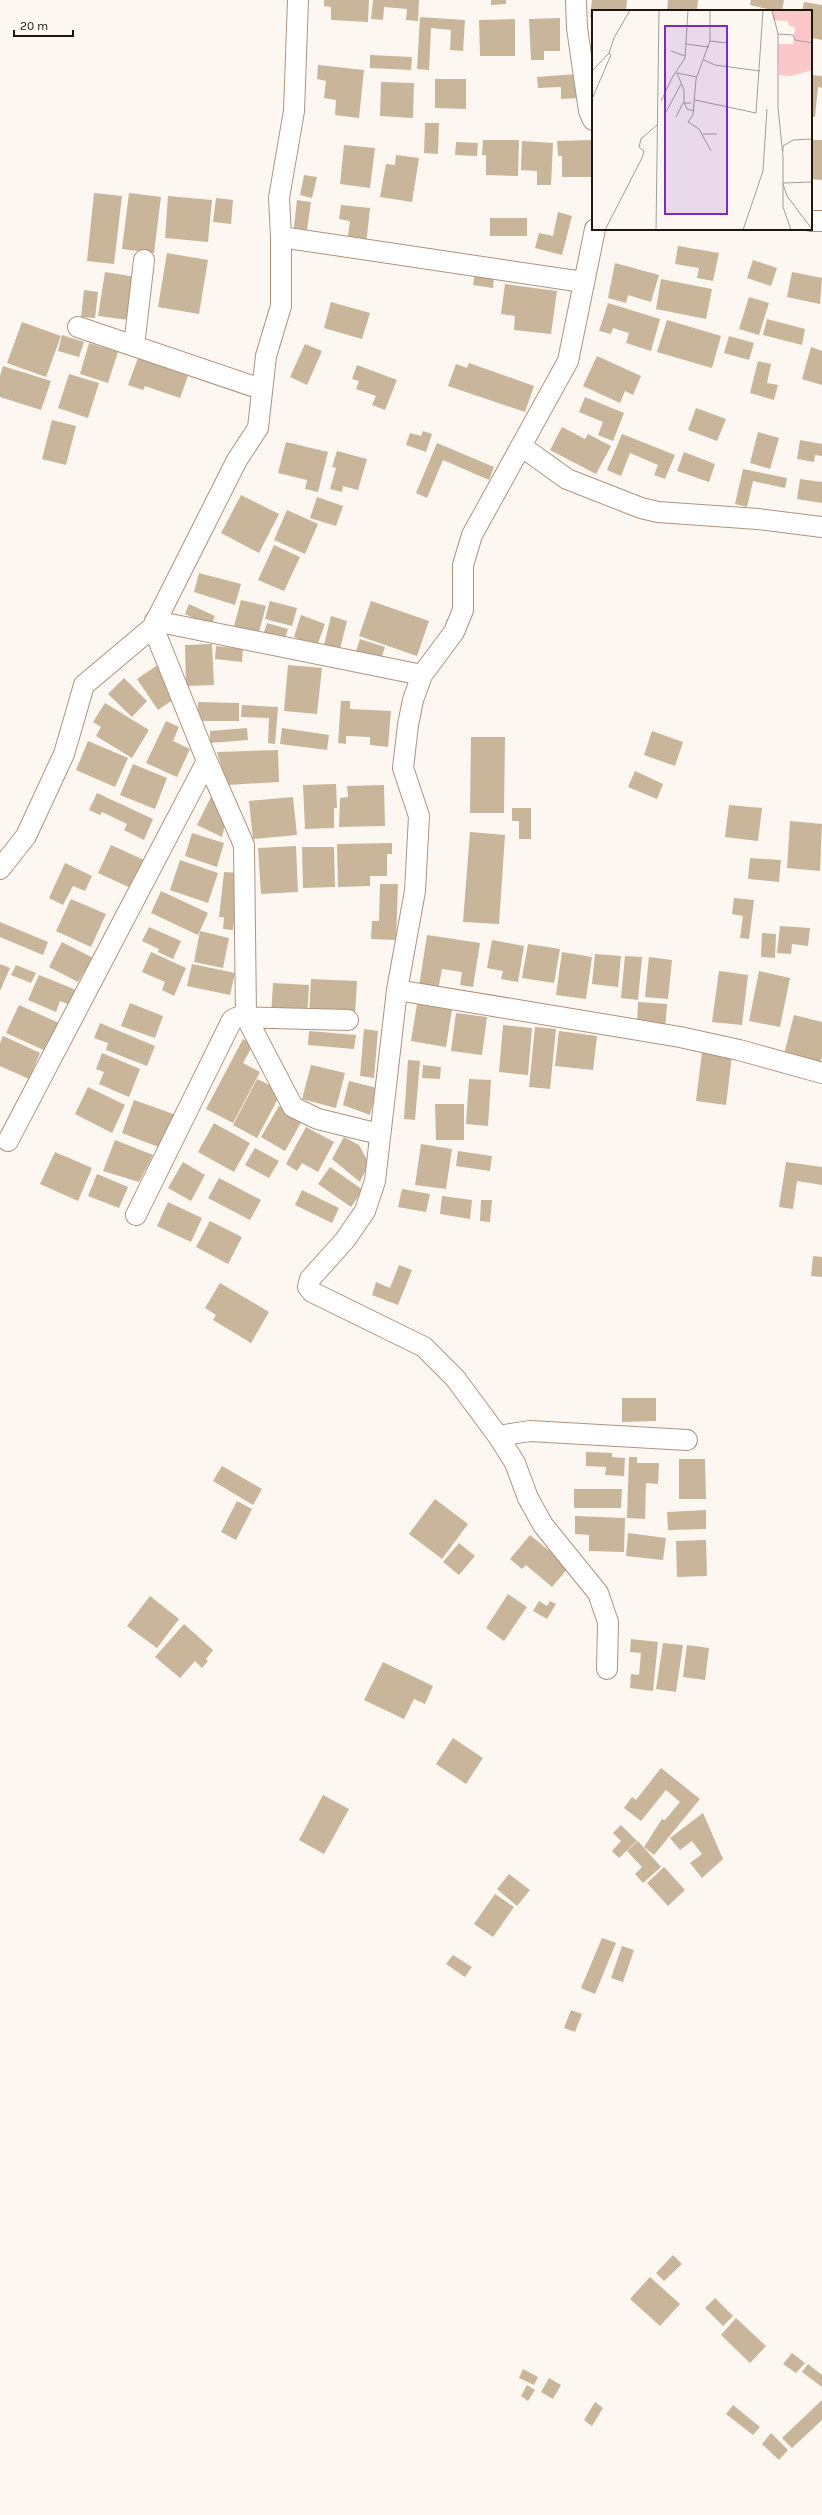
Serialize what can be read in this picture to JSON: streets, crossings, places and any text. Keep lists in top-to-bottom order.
{
  "scale_bar": "20 m"
}
